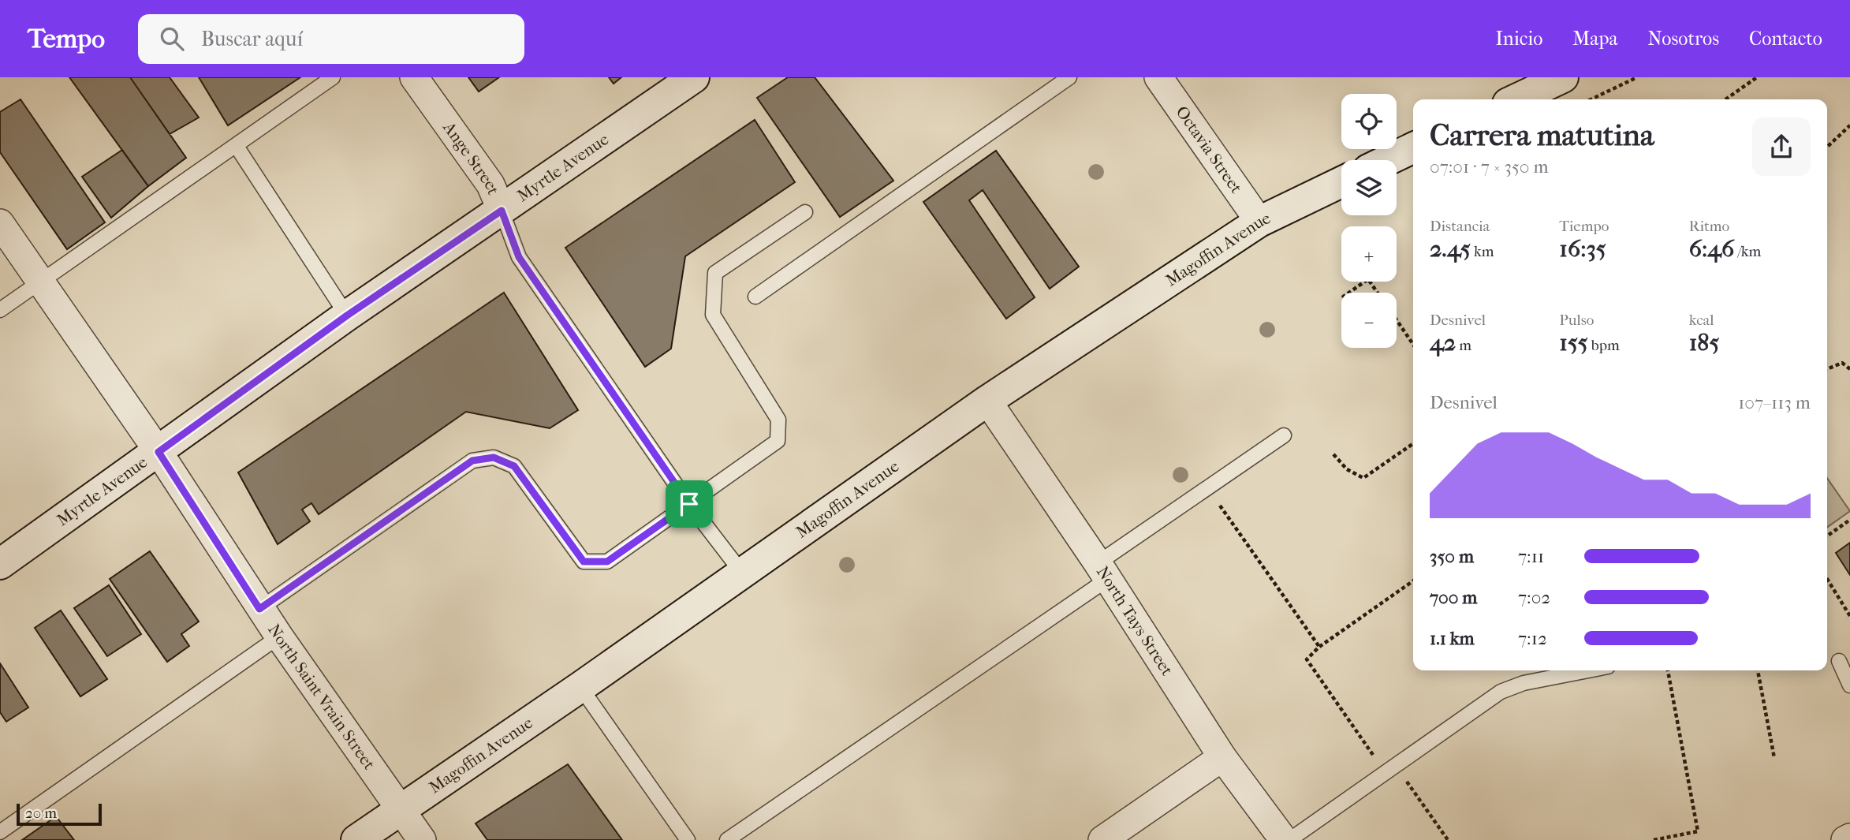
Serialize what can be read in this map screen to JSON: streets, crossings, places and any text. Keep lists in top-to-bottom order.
{
  "streets": {
    "street": [
      "Octavia Street",
      "Ange Street",
      "Myrtle Avenue",
      "Magoffin Avenue",
      "North Tays Street",
      "North Saint Vrain Street"
    ]
  },
  "crossings": [
    ["Octavia Street", "Magoffin Avenue"],
    ["Ange Street", "Myrtle Avenue"],
    ["Ange Street", "Magoffin Avenue"],
    ["Myrtle Avenue", "North Saint Vrain Street"],
    ["Magoffin Avenue", "North Tays Street"],
    ["Magoffin Avenue", "North Saint Vrain Street"]
  ],
  "scale_bar": "20 m",
  "page": {
    "header": "Tempo",
    "search": "Buscar aquí",
    "nav": [
      "Inicio",
      "Mapa",
      "Nosotros",
      "Contacto"
    ],
    "map_buttons": ["+", "−"],
    "heading": ["Carrera matutina", "07:01 · 7 × 350 m"],
    "stats": [
      ["Distancia", "2.45 km"],
      ["Tiempo", "16:35"],
      ["Ritmo", "6:46 /km"],
      ["Desnivel", "42 m"],
      ["Pulso", "155 bpm"],
      ["kcal", "185"]
    ],
    "chart": ["Desnivel", "107–113 m"],
    "list": [
      {
        "name": "350 m",
        "note": "7:11"
      },
      {
        "name": "700 m",
        "note": "7:02"
      },
      {
        "name": "1.1 km",
        "note": "7:12"
      }
    ],
    "scale": "20 m"
  }
}
